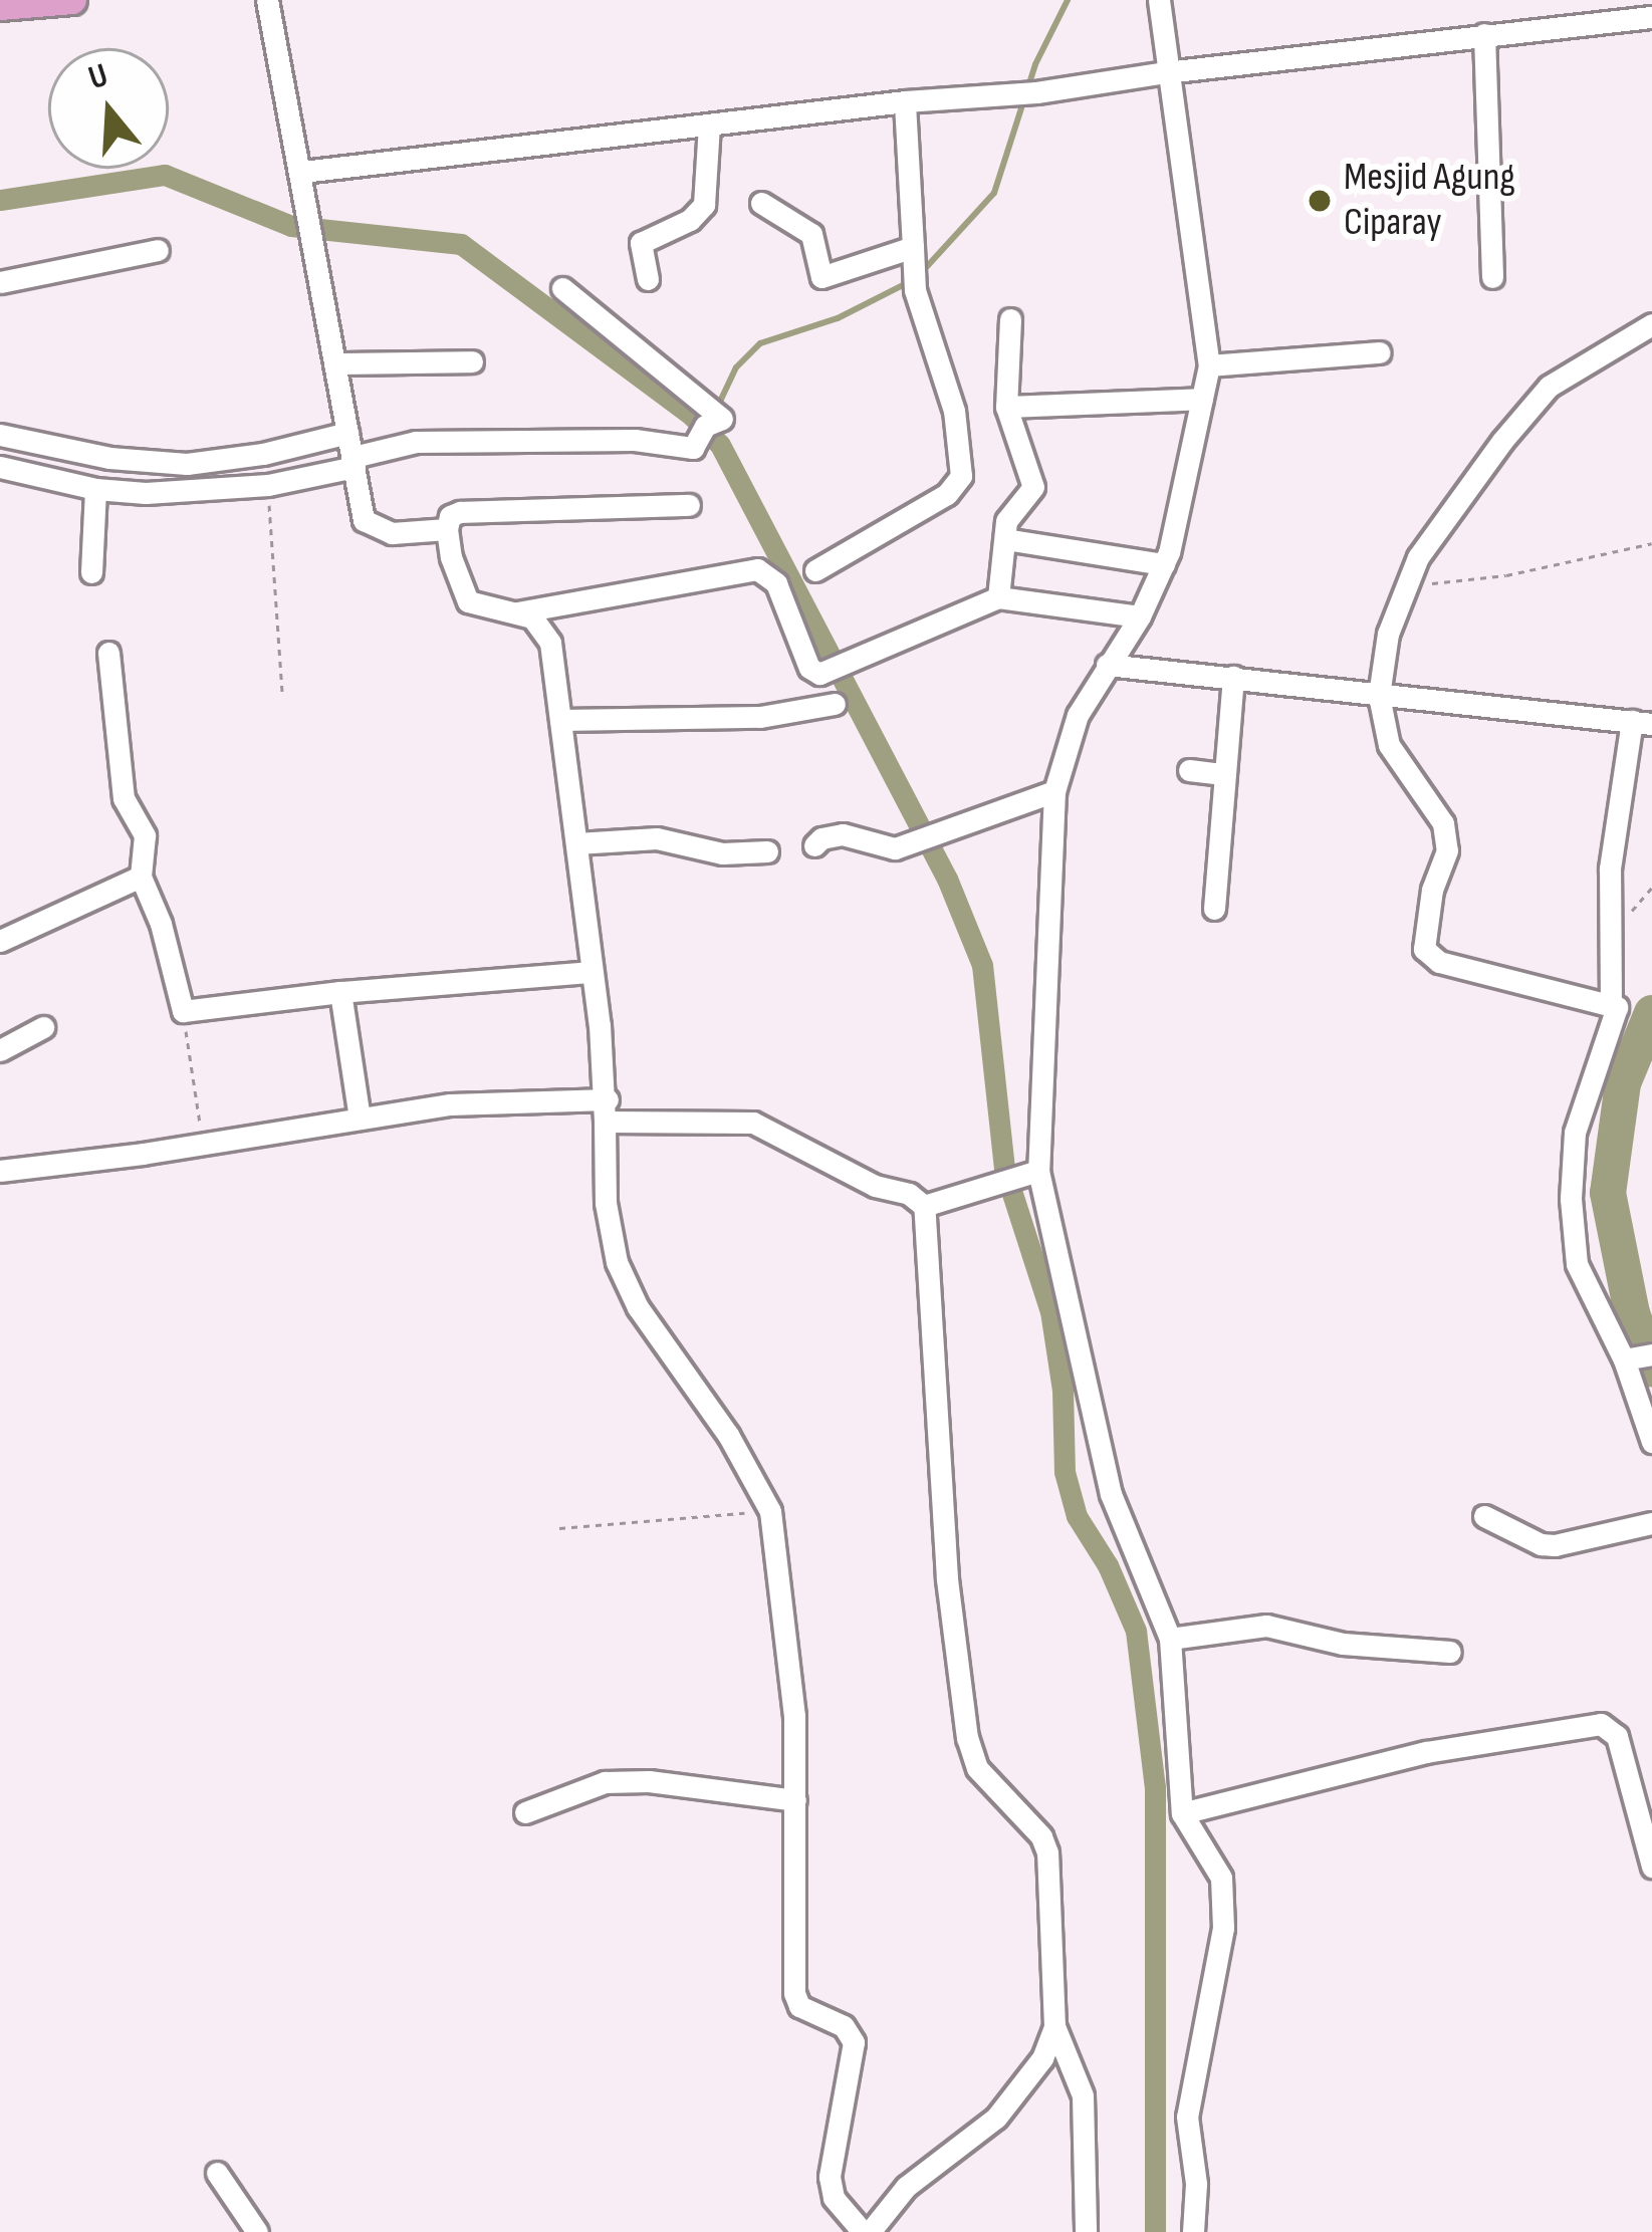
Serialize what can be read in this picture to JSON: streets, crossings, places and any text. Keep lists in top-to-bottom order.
{
  "places": ["Mesjid Agung Ciparay"],
  "north": "top"
}
